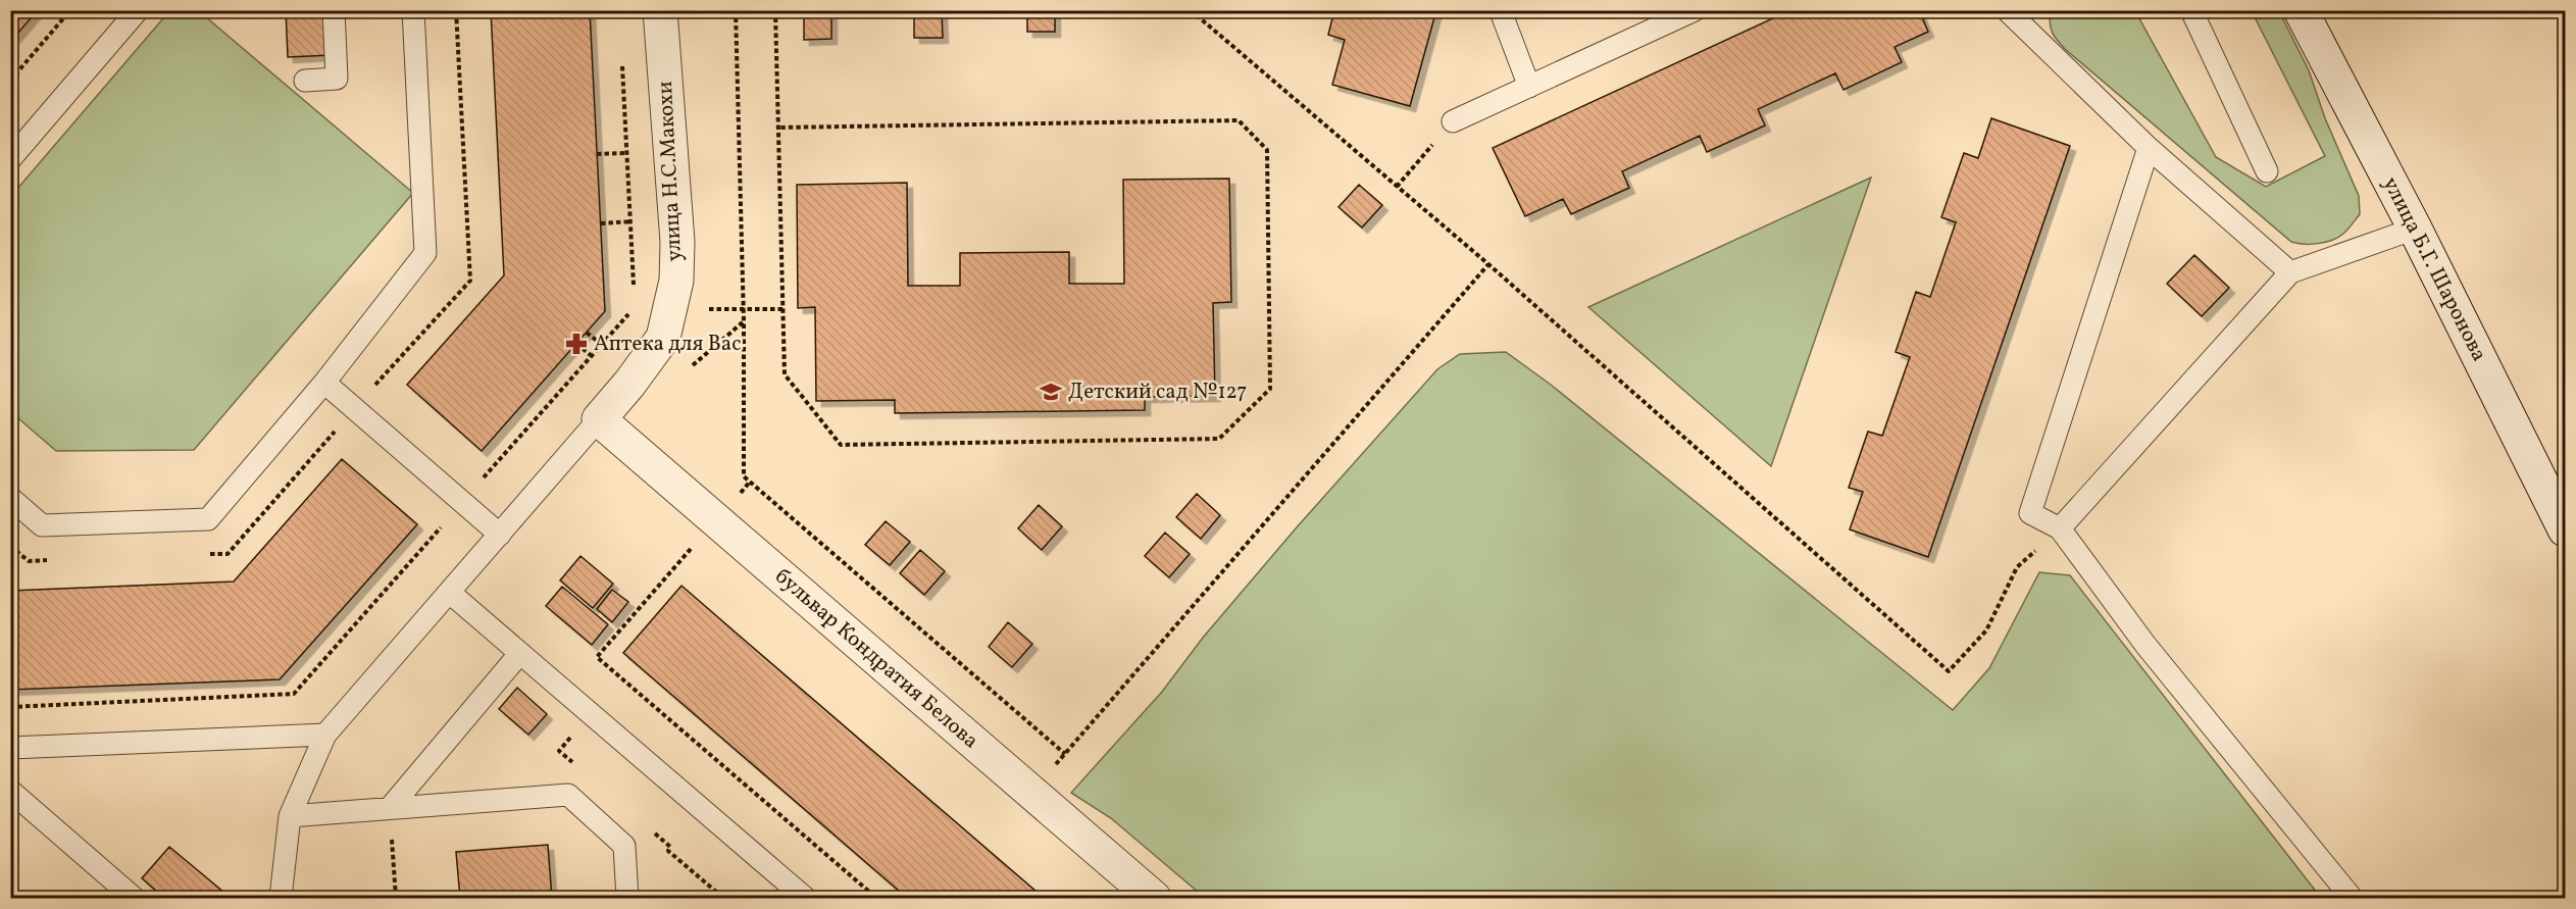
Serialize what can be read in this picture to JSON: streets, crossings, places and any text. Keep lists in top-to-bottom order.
{
  "streets": {
    "street": ["улица Н.С.Макохи", "улица Б.Г. Шаронова", "бульвар Кондратия Белова"]
  },
  "crossings": [
    ["улица Н.С.Макохи", "бульвар Кондратия Белова"]
  ],
  "places": {
    "pharmacy": ["Аптека для Вас"],
    "school or university": ["Детский сад №127"]
  }
}
